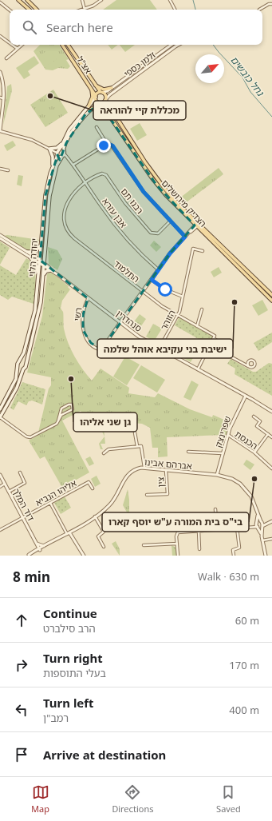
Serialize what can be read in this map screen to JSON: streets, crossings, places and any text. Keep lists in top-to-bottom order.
{
  "streets": {
    "main road": ["אצ\"ל", "הצדיק מירושלים", "יהודה הלוי"],
    "street": [
      "זלמן כספי",
      "רבנו תם",
      "אבן עזרא",
      "התלמוד",
      "רשי",
      "הזוהר",
      "סנהדרין",
      "שפרינצק",
      "הכנסת",
      "אברהם אבינו",
      "צין",
      "אליהו הנביא",
      "דוד המלך"
    ]
  },
  "crossings": [
    ["זלמן כספי", "אצ\"ל"],
    ["זלמן כספי", "הצדיק מירושלים"],
    ["אצ\"ל", "הצדיק מירושלים"],
    ["רבנו תם", "אבן עזרא"],
    ["רבנו תם", "התלמוד"],
    ["אבן עזרא", "יהודה הלוי"],
    ["אבן עזרא", "התלמוד"],
    ["יהודה הלוי", "סנהדרין"],
    ["התלמוד", "הזוהר"],
    ["רשי", "סנהדרין"],
    ["הזוהר", "סנהדרין"],
    ["סנהדרין", "שפרינצק"],
    ["שפרינצק", "הכנסת"],
    ["שפרינצק", "אברהם אבינו"],
    ["אברהם אבינו", "צין"],
    ["אברהם אבינו", "דוד המלך"],
    ["אליהו הנביא", "דוד המלך"]
  ],
  "water": ["נחל כובשים"],
  "places": [
    "מכללת קיי להוראה",
    "ישיבת בני עקיבא אוהל שלמה",
    "גן שני אליהו",
    "בי\"ס בית המורה ע\"ש יוסף קארו"
  ],
  "north": "top right",
  "page": {
    "search": "Search here",
    "heading": ["8 min", "Walk · 630 m"],
    "list": [
      ["Continue", "הרב סילברט", "60 m"],
      ["Turn right", "בעלי התוספות", "170 m"],
      ["Turn left", "רמב\"ן", "400 m"],
      "Arrive at destination"
    ],
    "nav": ["Map", "Directions", "Saved"]
  }
}
